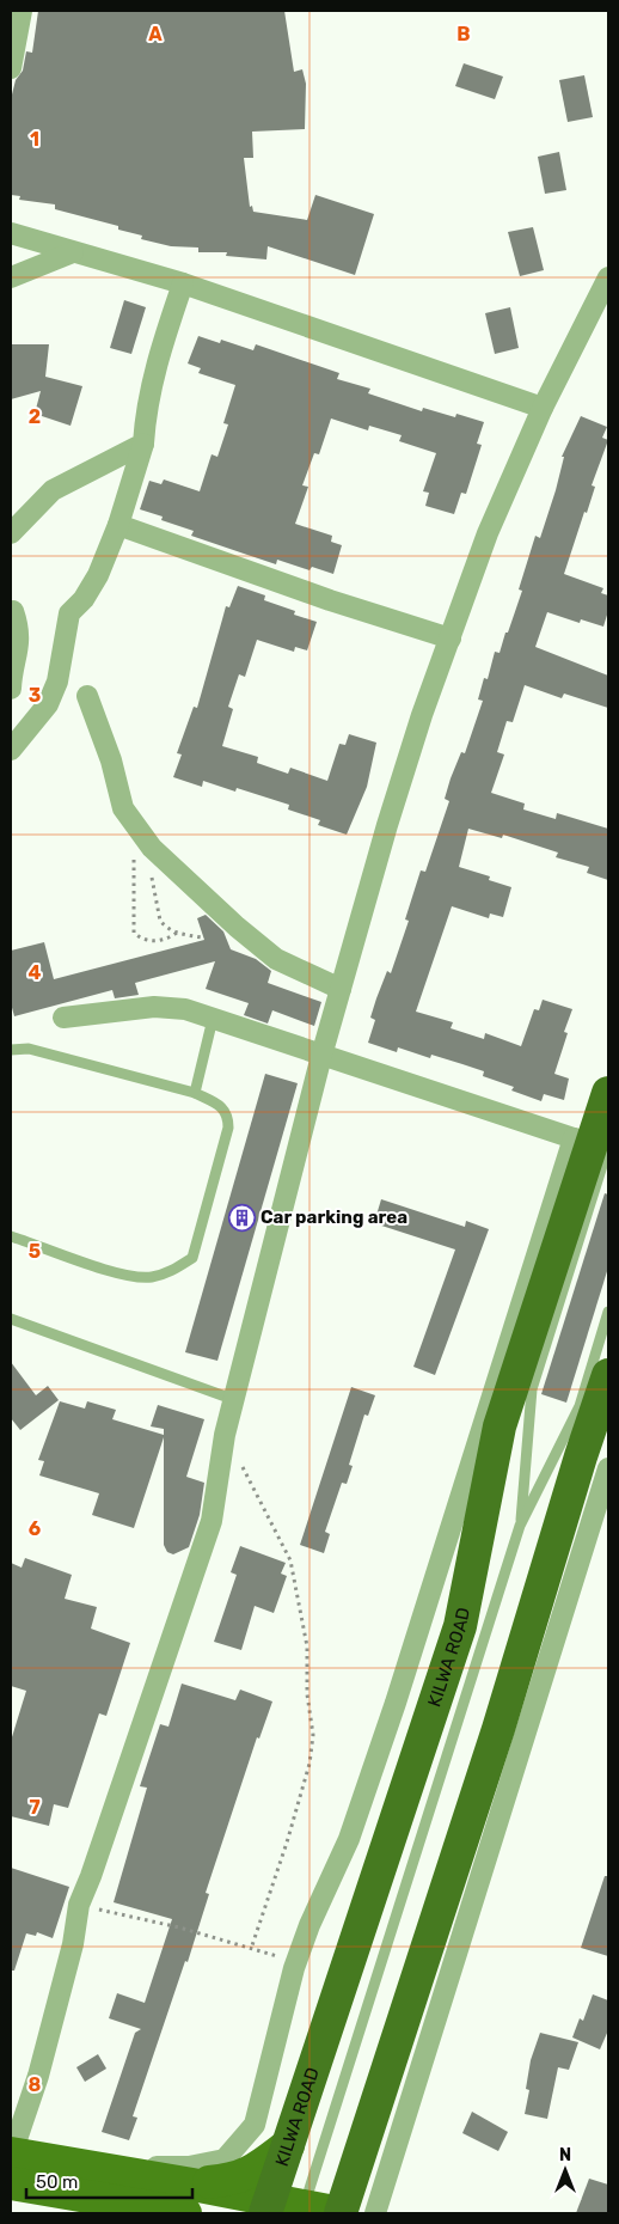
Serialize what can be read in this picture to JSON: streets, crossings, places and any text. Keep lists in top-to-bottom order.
{
  "streets": {
    "highway": ["KILWA ROAD"]
  },
  "places": {
    "building": ["Car parking area"]
  },
  "scale_bar": "50 m",
  "north": "top",
  "grid": {
    "columns": ["A", "B"],
    "rows": [
      "1",
      "2",
      "3",
      "4",
      "5",
      "6",
      "7",
      "8"
    ]
  }
}
